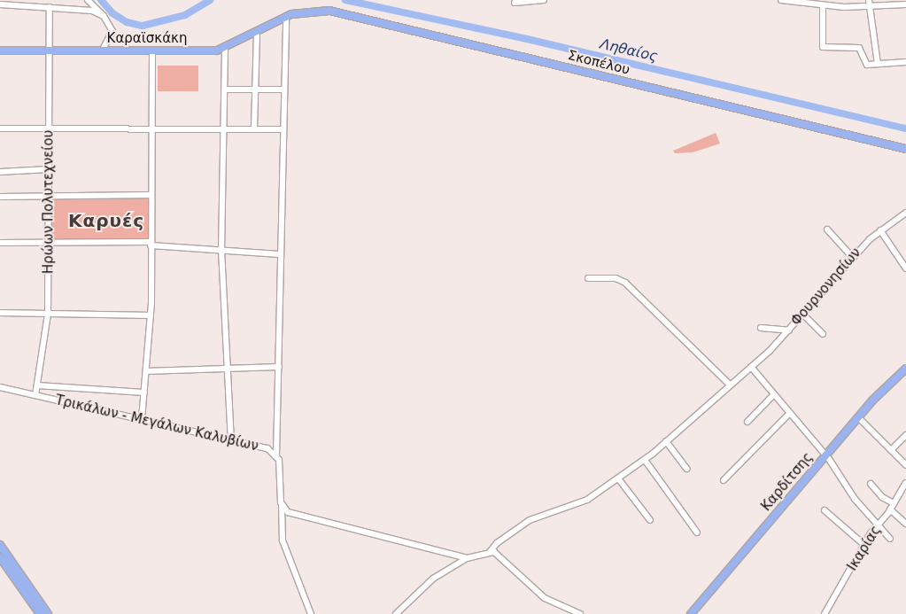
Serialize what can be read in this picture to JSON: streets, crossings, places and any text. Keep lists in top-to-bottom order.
{
  "streets": {
    "main road": ["Καραϊσκάκη", "Σκοπέλου", "Καρδίτσης"],
    "street": [
      "Ηρώων Πολυτεχνείου",
      "Φουρνονησίων",
      "Τρικάλων - Μεγάλων Καλυβίων",
      "Ικαρίας"
    ]
  },
  "crossings": [
    ["Καραϊσκάκη", "Σκοπέλου"],
    ["Καραϊσκάκη", "Ηρώων Πολυτεχνείου"],
    ["Ηρώων Πολυτεχνείου", "Τρικάλων - Μεγάλων Καλυβίων"]
  ],
  "districts": ["Καρυές"],
  "water": ["Ληθαίος"]
}
